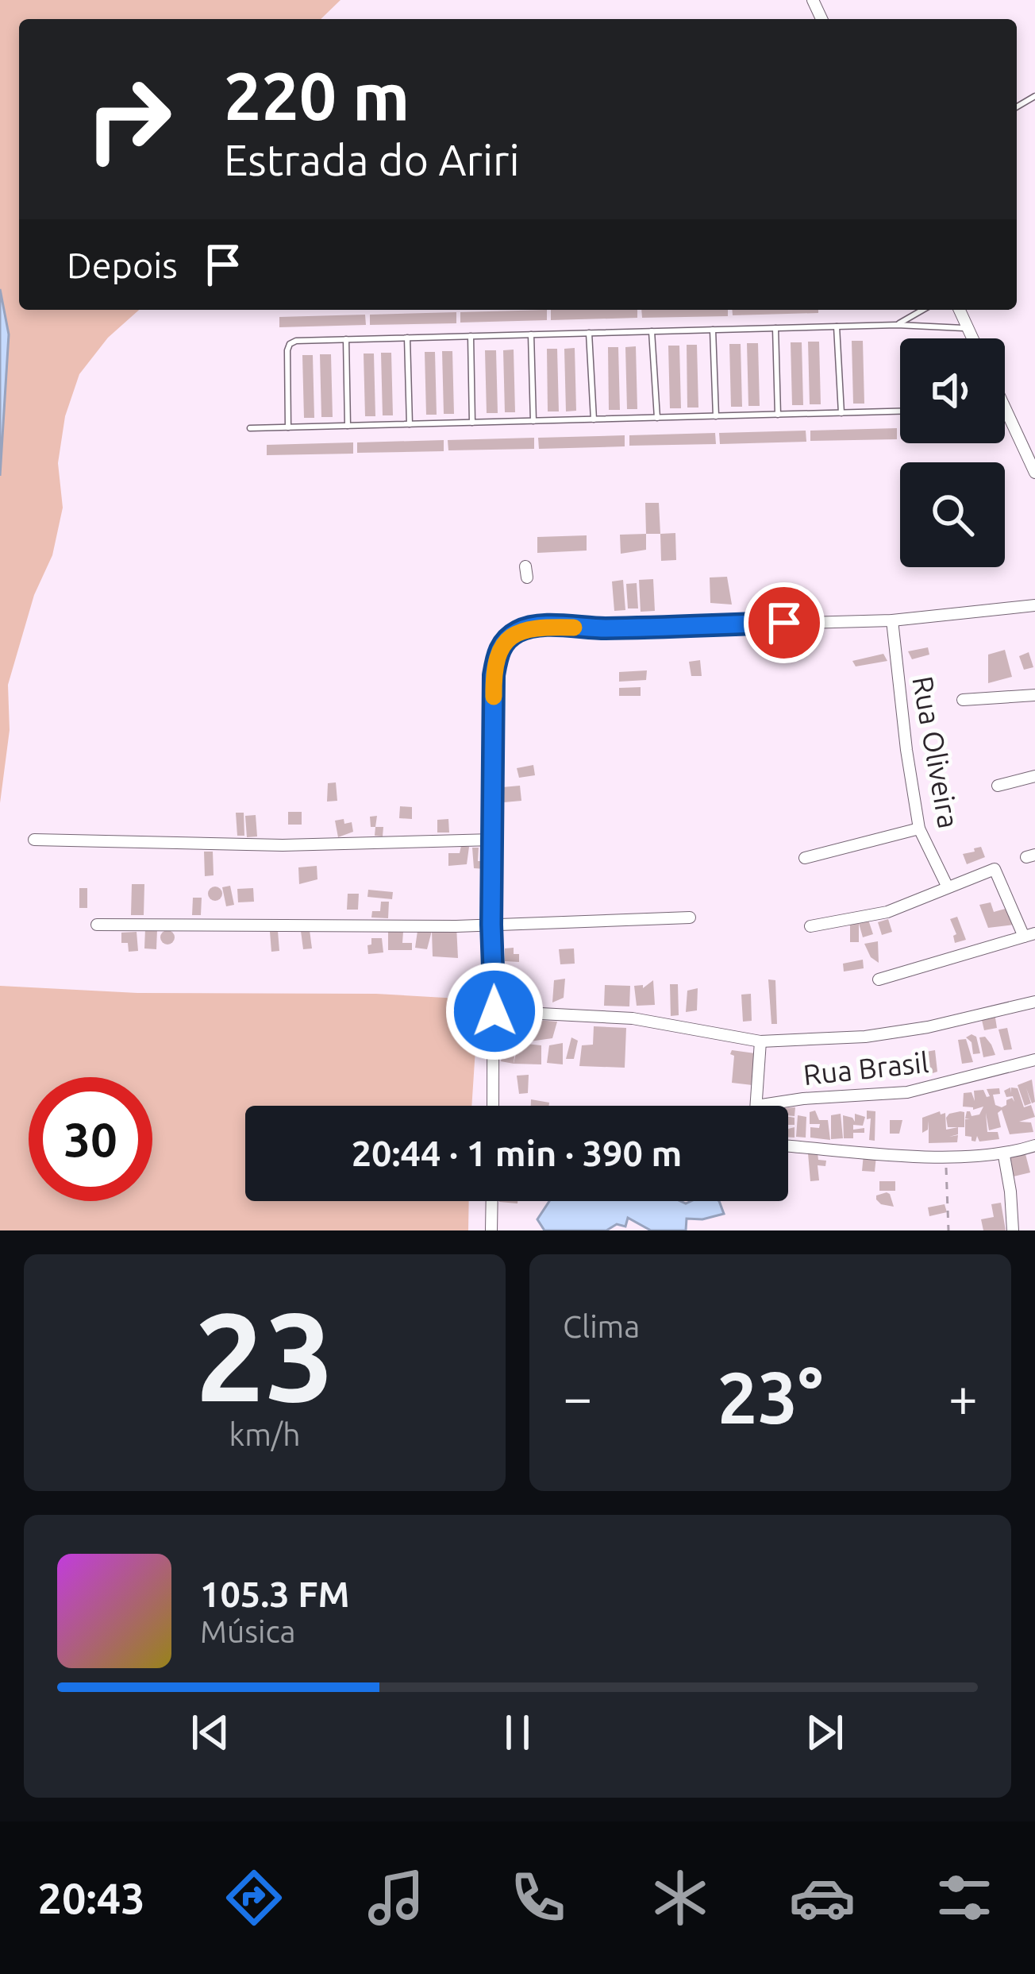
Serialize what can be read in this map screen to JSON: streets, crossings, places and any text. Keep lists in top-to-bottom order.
{
  "streets": {
    "street": ["Rua Oliveira", "Rua Brasil"]
  },
  "page": {
    "turn": ["220 m", "Estrada do Ariri"],
    "then": "Depois",
    "limit": "30",
    "trip": "20:44 · 1 min · 390 m",
    "tile": [
      ["23", "km/h"],
      "Clima"
    ],
    "heat": ["−", "23°", "+"],
    "song": ["105.3 FM", "Música"],
    "tabs": "20:43"
  }
}
